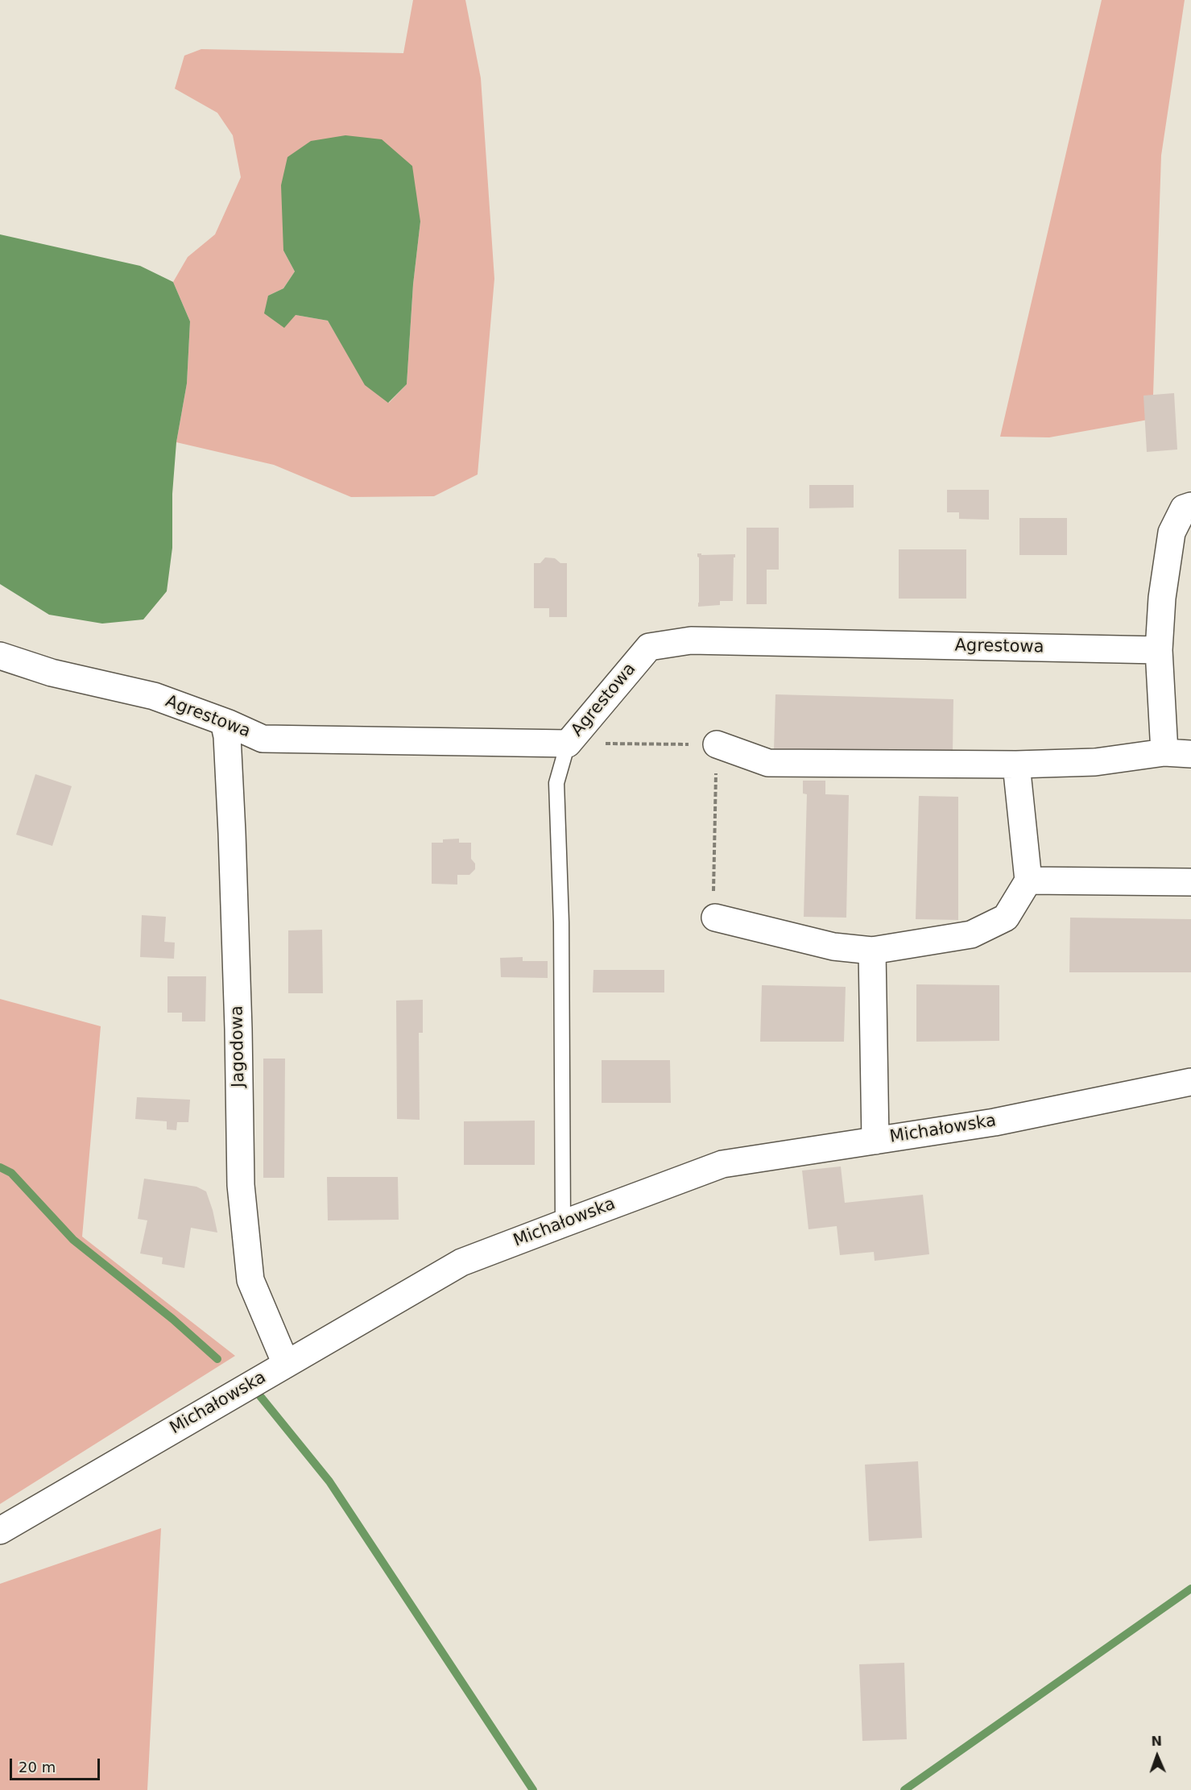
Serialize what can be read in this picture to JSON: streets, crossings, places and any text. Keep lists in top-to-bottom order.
{
  "streets": {
    "street": ["Agrestowa", "Jagodowa", "Michałowska"]
  },
  "crossings": [
    ["Agrestowa", "Jagodowa"],
    ["Jagodowa", "Michałowska"]
  ],
  "scale_bar": "20 m",
  "north": "top"
}
